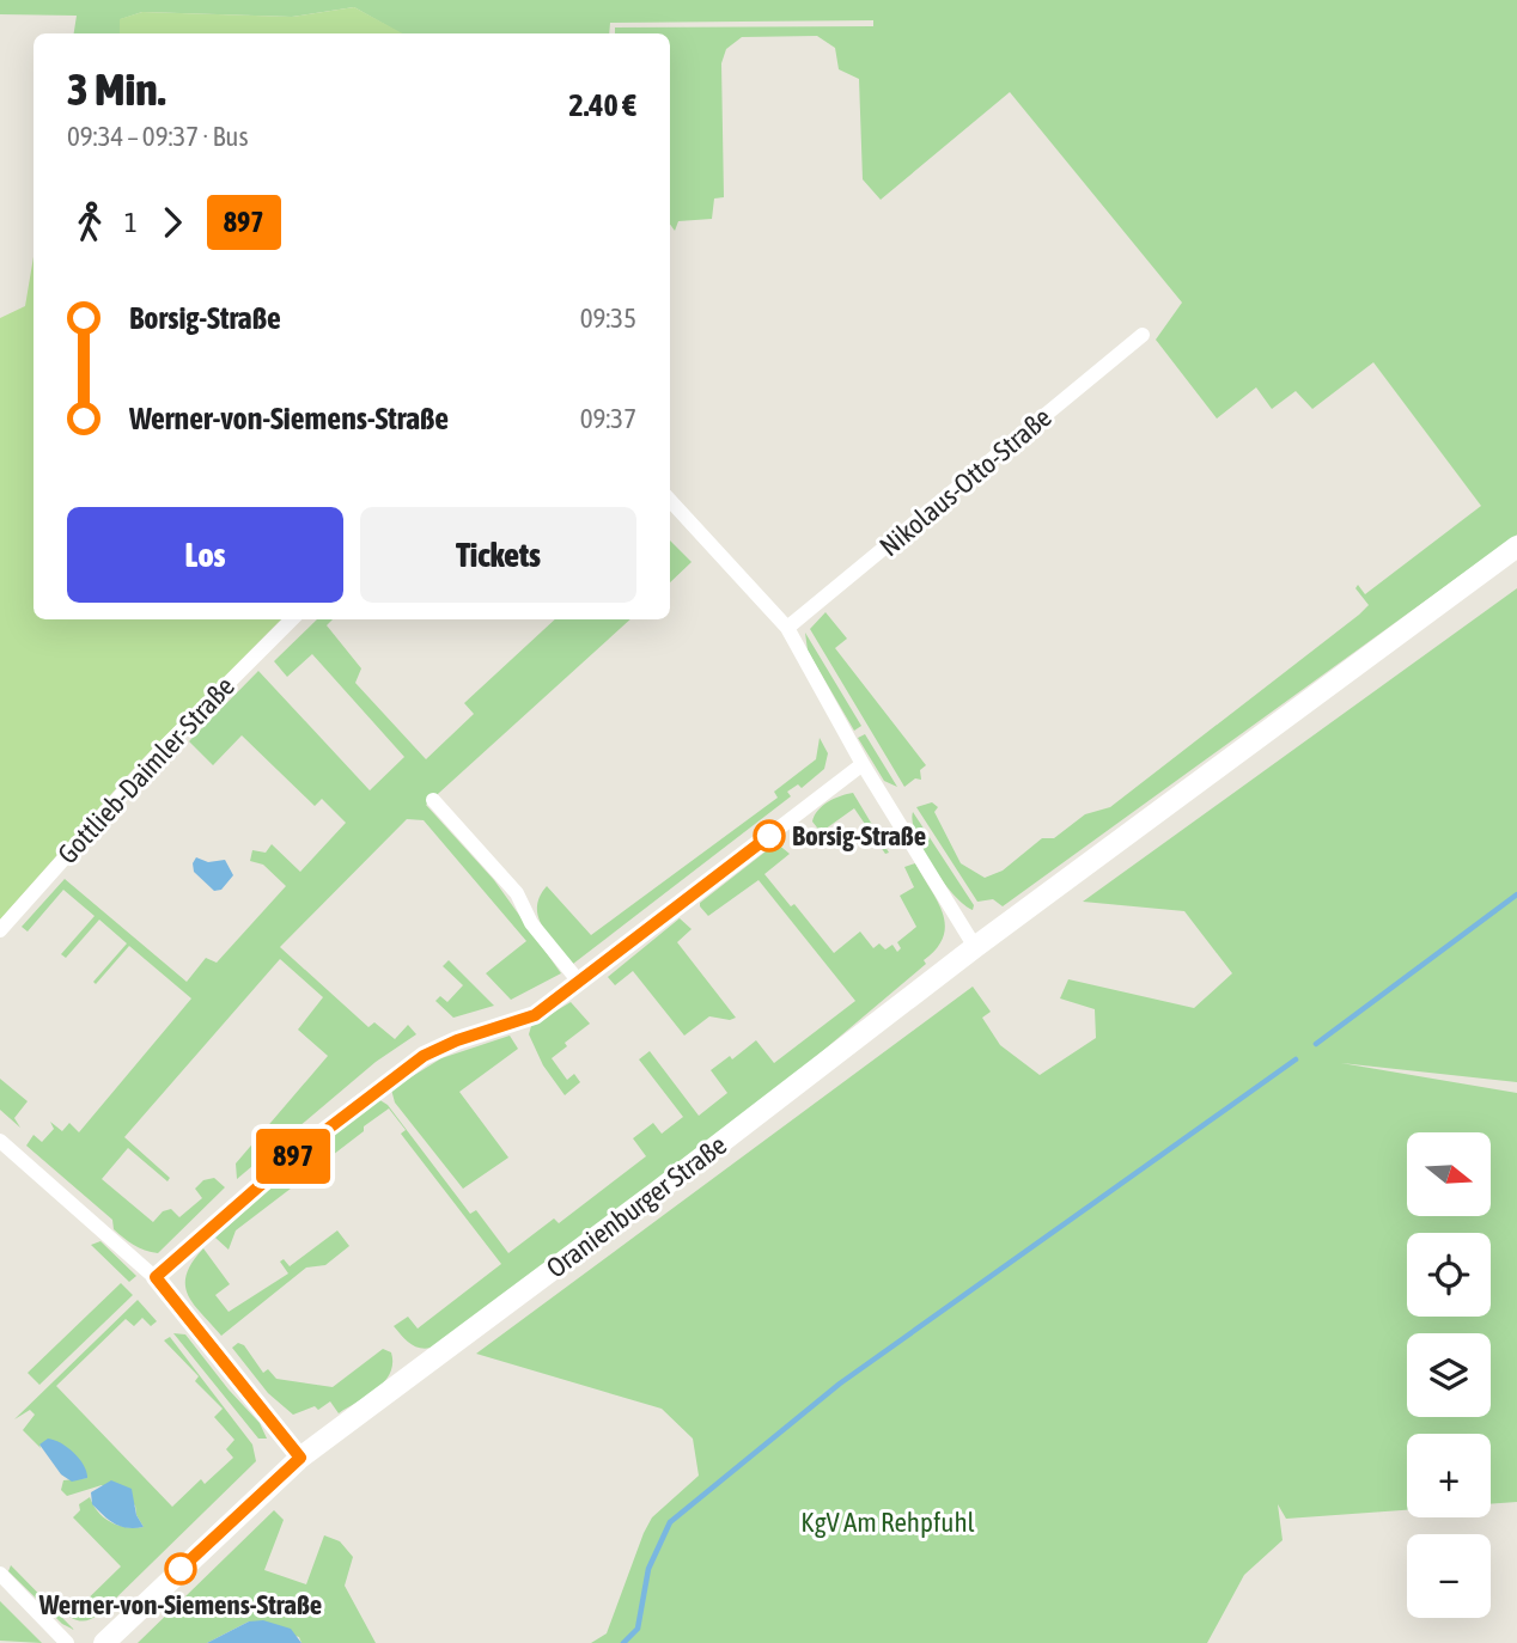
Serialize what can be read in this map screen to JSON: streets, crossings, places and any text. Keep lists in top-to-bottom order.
{
  "streets": {
    "main road": ["Oranienburger Straße"],
    "street": ["Nikolaus-Otto-Straße", "Gottlieb-Daimler-Straße"]
  },
  "parks": ["KgV Am Rehpfuhl"],
  "places": ["Borsig-Straße", "Werner-von-Siemens-Straße"],
  "lines": ["bus line 897"],
  "north": "right",
  "page": {
    "on_map": "897",
    "heading": ["3 Min.", "09:34 – 09:37 · Bus", "2.40 €"],
    "legs": ["1", "897"],
    "list": [
      {
        "name": "Borsig-Straße",
        "value": "09:35"
      },
      {
        "name": "Werner-von-Siemens-Straße",
        "value": "09:37"
      }
    ],
    "buttons": ["Los", "Tickets"],
    "map_buttons": ["+", "−"]
  }
}
